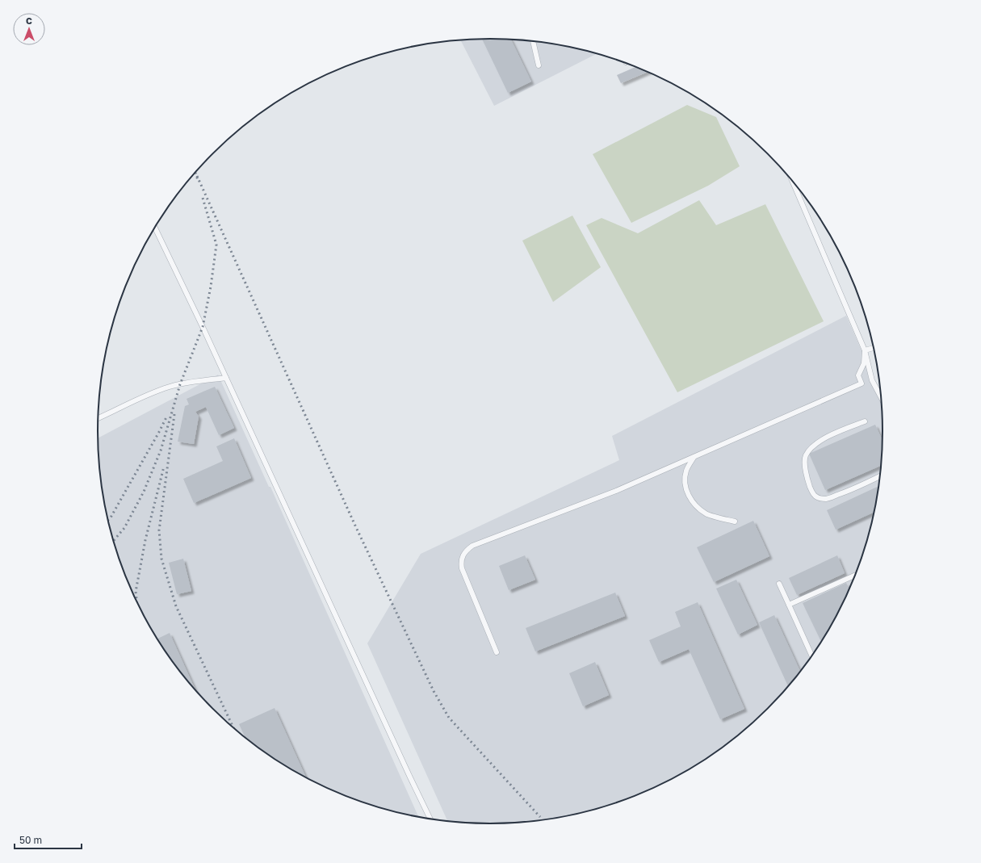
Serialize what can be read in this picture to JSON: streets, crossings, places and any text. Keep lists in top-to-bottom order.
{
  "scale_bar": "50 m",
  "north": "top"
}
